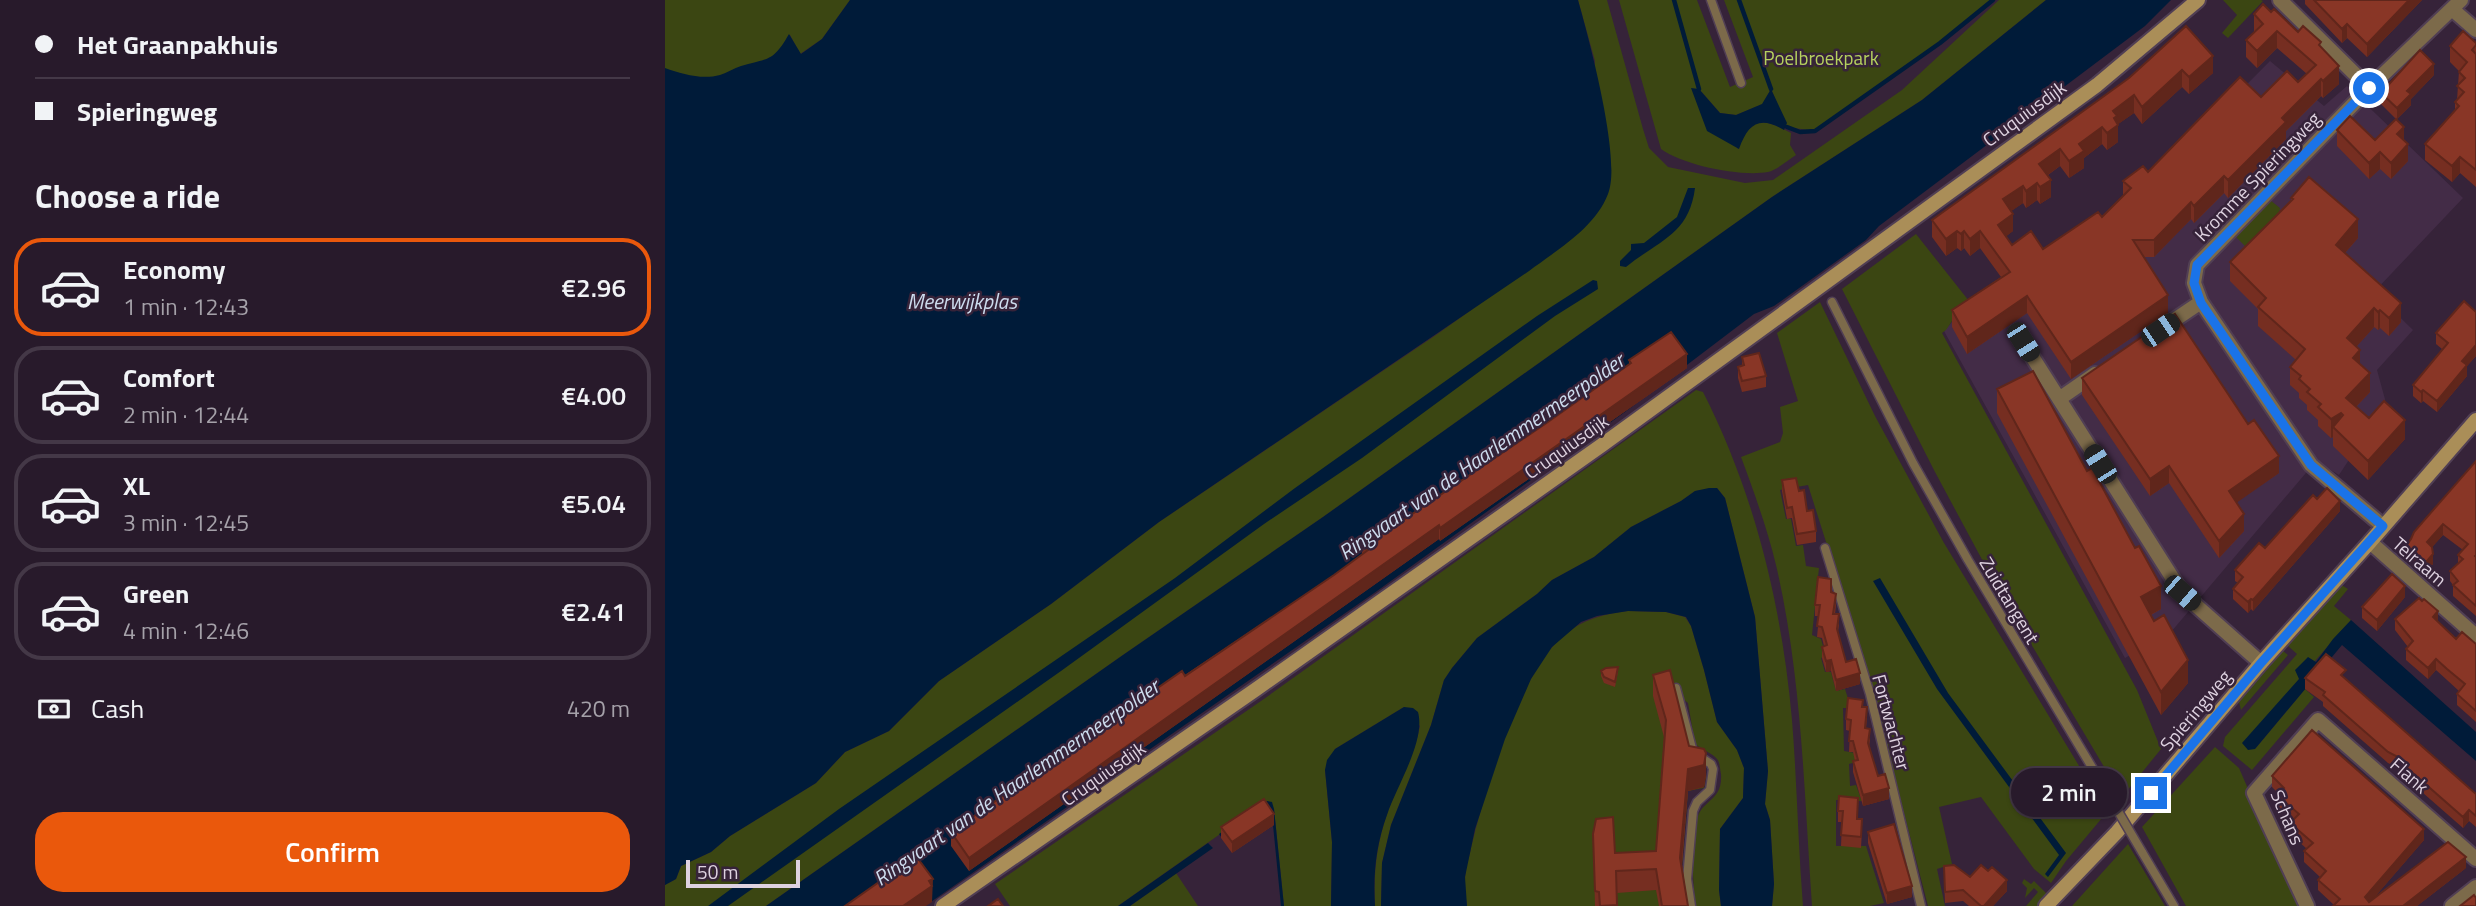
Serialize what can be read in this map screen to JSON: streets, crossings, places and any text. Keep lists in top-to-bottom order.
{
  "streets": {
    "street": [
      "Cruquiusdijk",
      "Kromme Spieringweg",
      "Telraam",
      "Spieringweg",
      "Flank",
      "Schans"
    ],
    "lane": ["Zuidtangent", "Fortwachter"]
  },
  "crossings": [
    ["Kromme Spieringweg", "Spieringweg"],
    ["Telraam", "Spieringweg"],
    ["Flank", "Schans"]
  ],
  "water": ["Meerwijkplas", "Ringvaart van de Haarlemmermeerpolder"],
  "parks": ["Poelbroekpark"],
  "scale_bar": "50 m",
  "page": {
    "banner": ["Het Graanpakhuis", "Spieringweg"],
    "heading": "Choose a ride",
    "list": [
      {
        "name": "Economy",
        "note": "1 min · 12:43",
        "value": "€2.96"
      },
      {
        "name": "Comfort",
        "note": "2 min · 12:44",
        "value": "€4.00"
      },
      {
        "name": "XL",
        "note": "3 min · 12:45",
        "value": "€5.04"
      },
      {
        "name": "Green",
        "note": "4 min · 12:46",
        "value": "€2.41"
      }
    ],
    "pay": ["Cash", "420 m"],
    "bubble": "2 min",
    "buttons": "Confirm",
    "scale": "50 m"
  }
}
